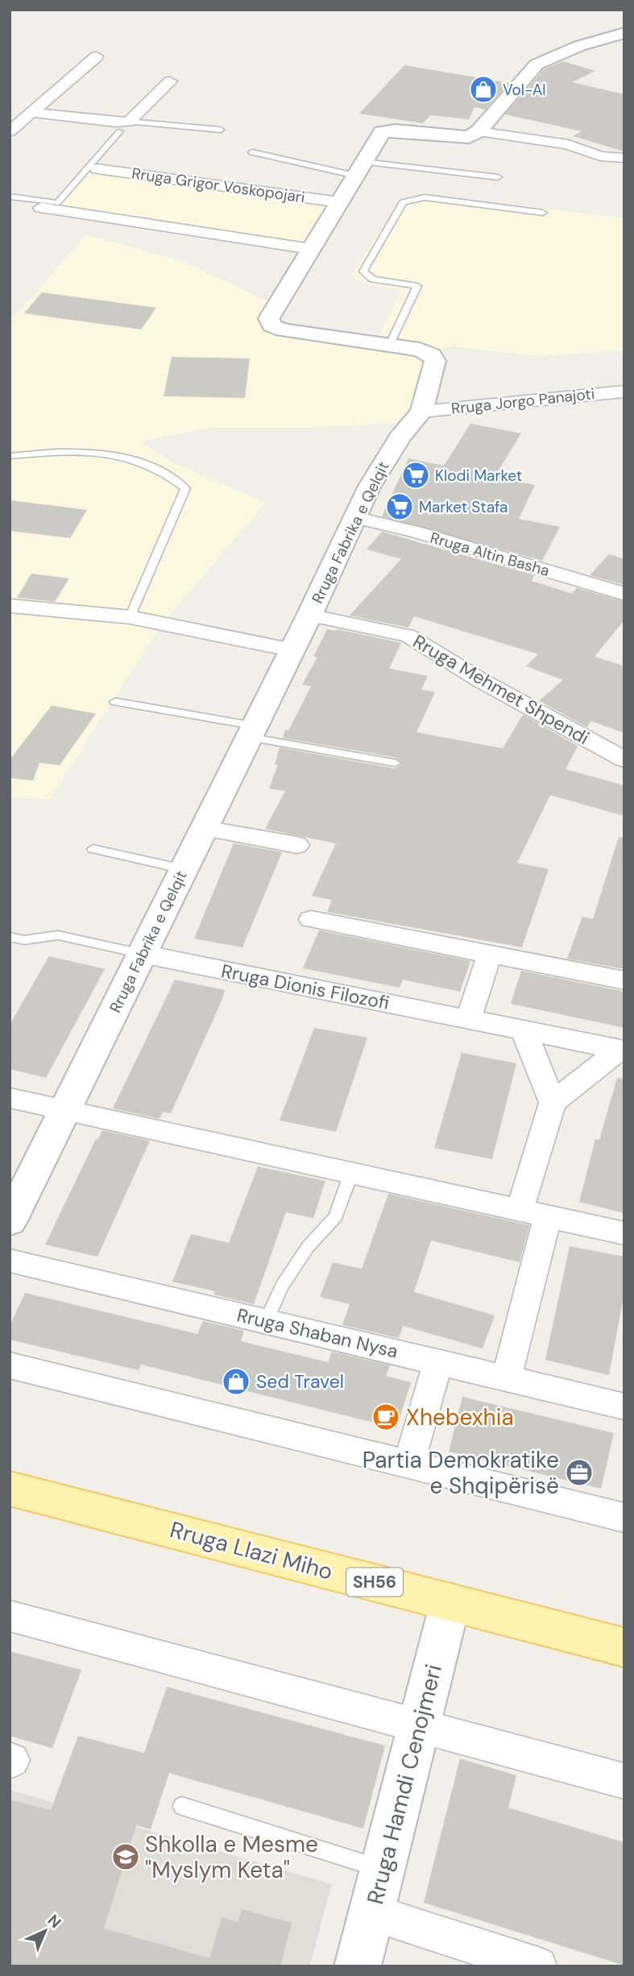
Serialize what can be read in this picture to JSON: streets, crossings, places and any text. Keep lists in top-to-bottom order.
{
  "streets": {
    "main road": ["Rruga Llazi Miho", "SH56"],
    "street": [
      "Rruga Grigor Voskopojari",
      "Rruga Jorgo Panajoti",
      "Rruga Fabrika e Qelqit",
      "Rruga Altin Basha",
      "Rruga Mehmet Shpendi",
      "Rruga Dionis Filozofi",
      "Rruga Shaban Nysa",
      "Rruga Hamdi Cenojmeri"
    ]
  },
  "crossings": [
    ["Rruga Grigor Voskopojari", "Rruga Fabrika e Qelqit"],
    ["Rruga Jorgo Panajoti", "Rruga Fabrika e Qelqit"],
    ["Rruga Fabrika e Qelqit", "Rruga Altin Basha"],
    ["Rruga Fabrika e Qelqit", "Rruga Mehmet Shpendi"],
    ["Rruga Fabrika e Qelqit", "Rruga Dionis Filozofi"],
    ["Rruga Llazi Miho", "Rruga Hamdi Cenojmeri"]
  ],
  "places": {
    "shop": ["Vol-Al", "Sed Travel"],
    "supermarket": ["Klodi Market", "Market Stafa"],
    "cafe": ["Xhebexhia"],
    "office": ["Partia Demokratike e Shqipërisë"],
    "school or university": ["Shkolla e Mesme \"Myslym Keta\""]
  },
  "north": "top right"
}
